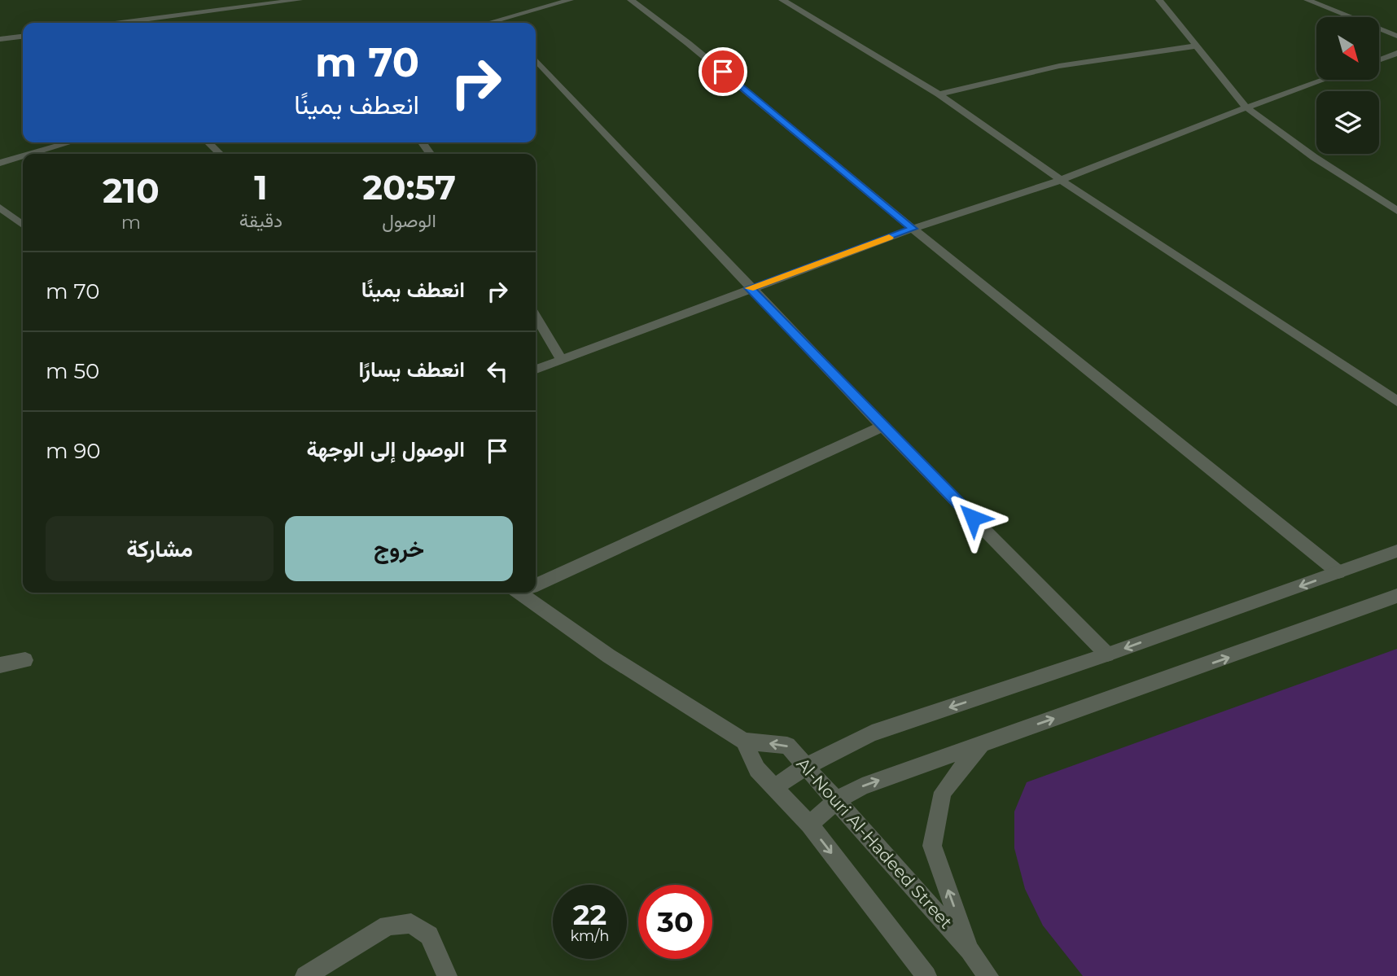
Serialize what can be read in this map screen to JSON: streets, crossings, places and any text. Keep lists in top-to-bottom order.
{
  "streets": {
    "street": ["Al-Nouri Al-Hadeed Street"]
  },
  "north": "bottom right",
  "page": {
    "turn": ["70 m", "انعطف يمينًا"],
    "eta": [
      "20:57",
      "الوصول",
      "1",
      "دقيقة",
      "210",
      "m"
    ],
    "list": [
      {
        "name": "انعطف يمينًا",
        "value": "70 m"
      },
      {
        "name": "انعطف يسارًا",
        "value": "50 m"
      },
      {
        "name": "الوصول إلى الوجهة",
        "value": "90 m"
      }
    ],
    "buttons": ["خروج", "مشاركة"],
    "speed": "22 km/h",
    "limit": "30"
  }
}
